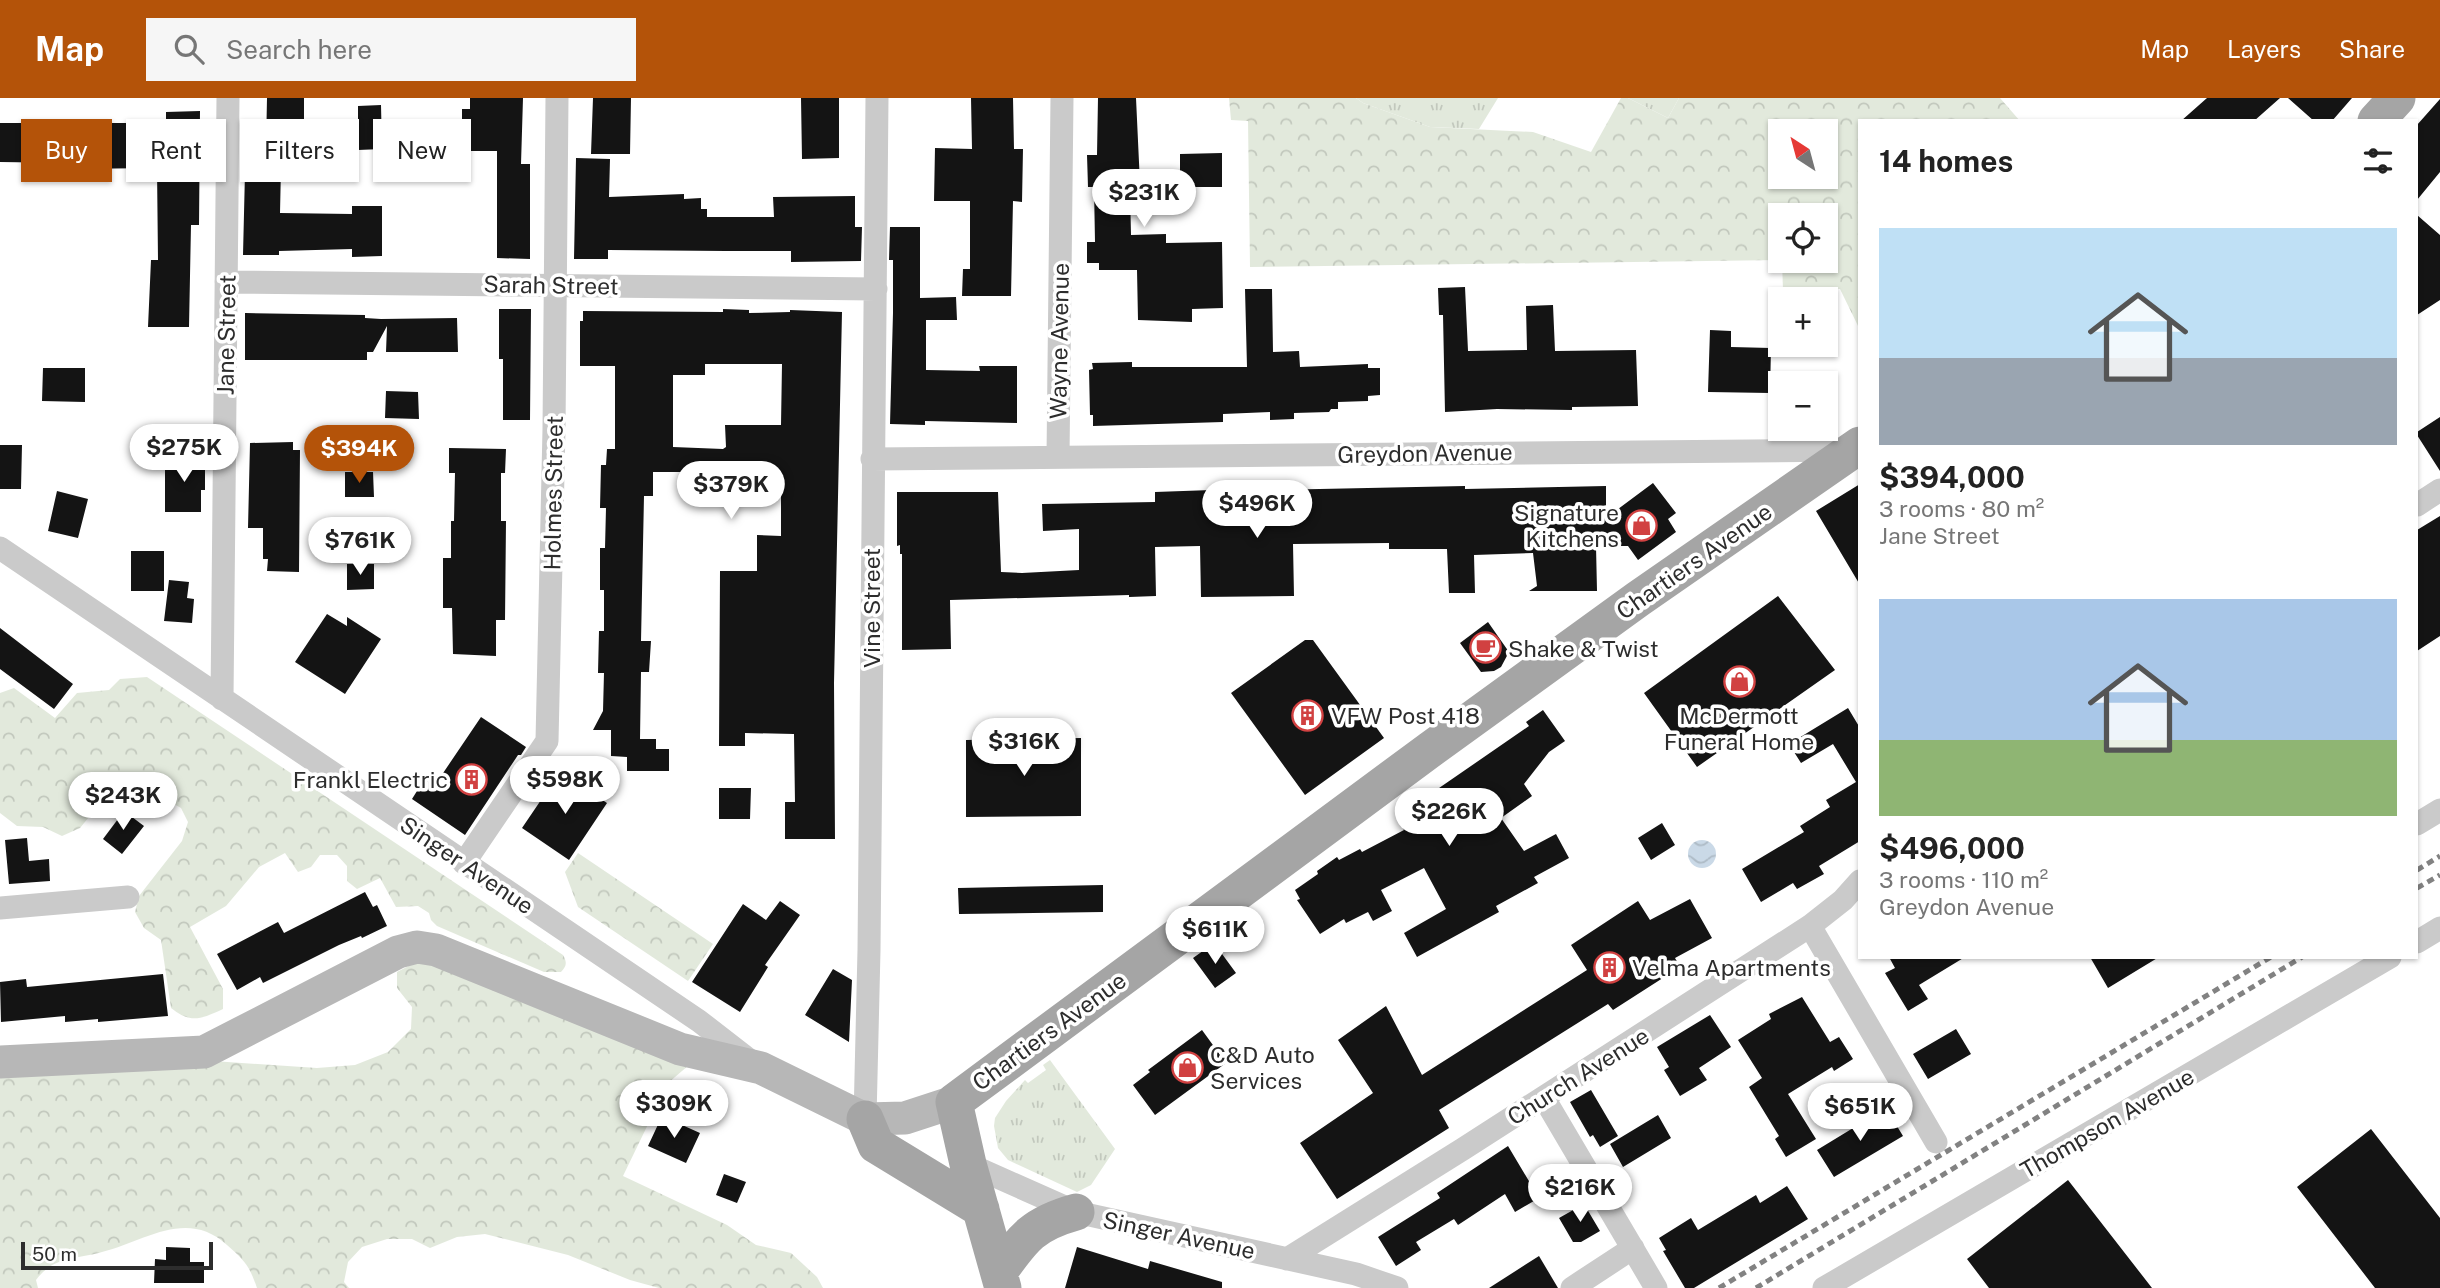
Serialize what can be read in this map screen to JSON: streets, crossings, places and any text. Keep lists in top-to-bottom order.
{
  "streets": {
    "main road": ["Chartiers Avenue"],
    "street": [
      "Sarah Street",
      "Jane Street",
      "Wayne Avenue",
      "Greydon Avenue",
      "Holmes Street",
      "Vine Street",
      "Singer Avenue",
      "Church Avenue",
      "Thompson Avenue"
    ]
  },
  "crossings": [
    ["Sarah Street", "Jane Street"],
    ["Sarah Street", "Holmes Street"],
    ["Sarah Street", "Vine Street"],
    ["Jane Street", "Singer Avenue"],
    ["Wayne Avenue", "Greydon Avenue"],
    ["Greydon Avenue", "Chartiers Avenue"],
    ["Greydon Avenue", "Vine Street"],
    ["Holmes Street", "Singer Avenue"],
    ["Chartiers Avenue", "Singer Avenue"],
    ["Vine Street", "Singer Avenue"],
    ["Singer Avenue", "Church Avenue"]
  ],
  "places": {
    "shop": ["Signature Kitchens", "McDermott Funeral Home", "C&D Auto Services"],
    "cafe": ["Shake & Twist"],
    "building": ["VFW Post 418", "Frankl Electric", "Velma Apartments"]
  },
  "scale_bar": "50 m",
  "north": "top left",
  "page": {
    "header": "Map",
    "search": "Search here",
    "nav": ["Map", "Layers", "Share"],
    "map_buttons": ["+", "−"],
    "chip": [
      "Buy",
      "Rent",
      "Filters",
      "New"
    ],
    "heading": "14 homes",
    "price": [
      "$231K",
      "$275K",
      "$394K",
      "$379K",
      "$496K",
      "$761K",
      "$316K",
      "$598K",
      "$243K",
      "$226K",
      "$611K",
      "$309K",
      "$651K",
      "$216K"
    ],
    "list": [
      {
        "name": "$394,000",
        "note": "3 rooms · 80 m² · Jane Street"
      },
      {
        "name": "$496,000",
        "note": "3 rooms · 110 m² · Greydon Avenue"
      }
    ],
    "scale": "50 m"
  }
}
